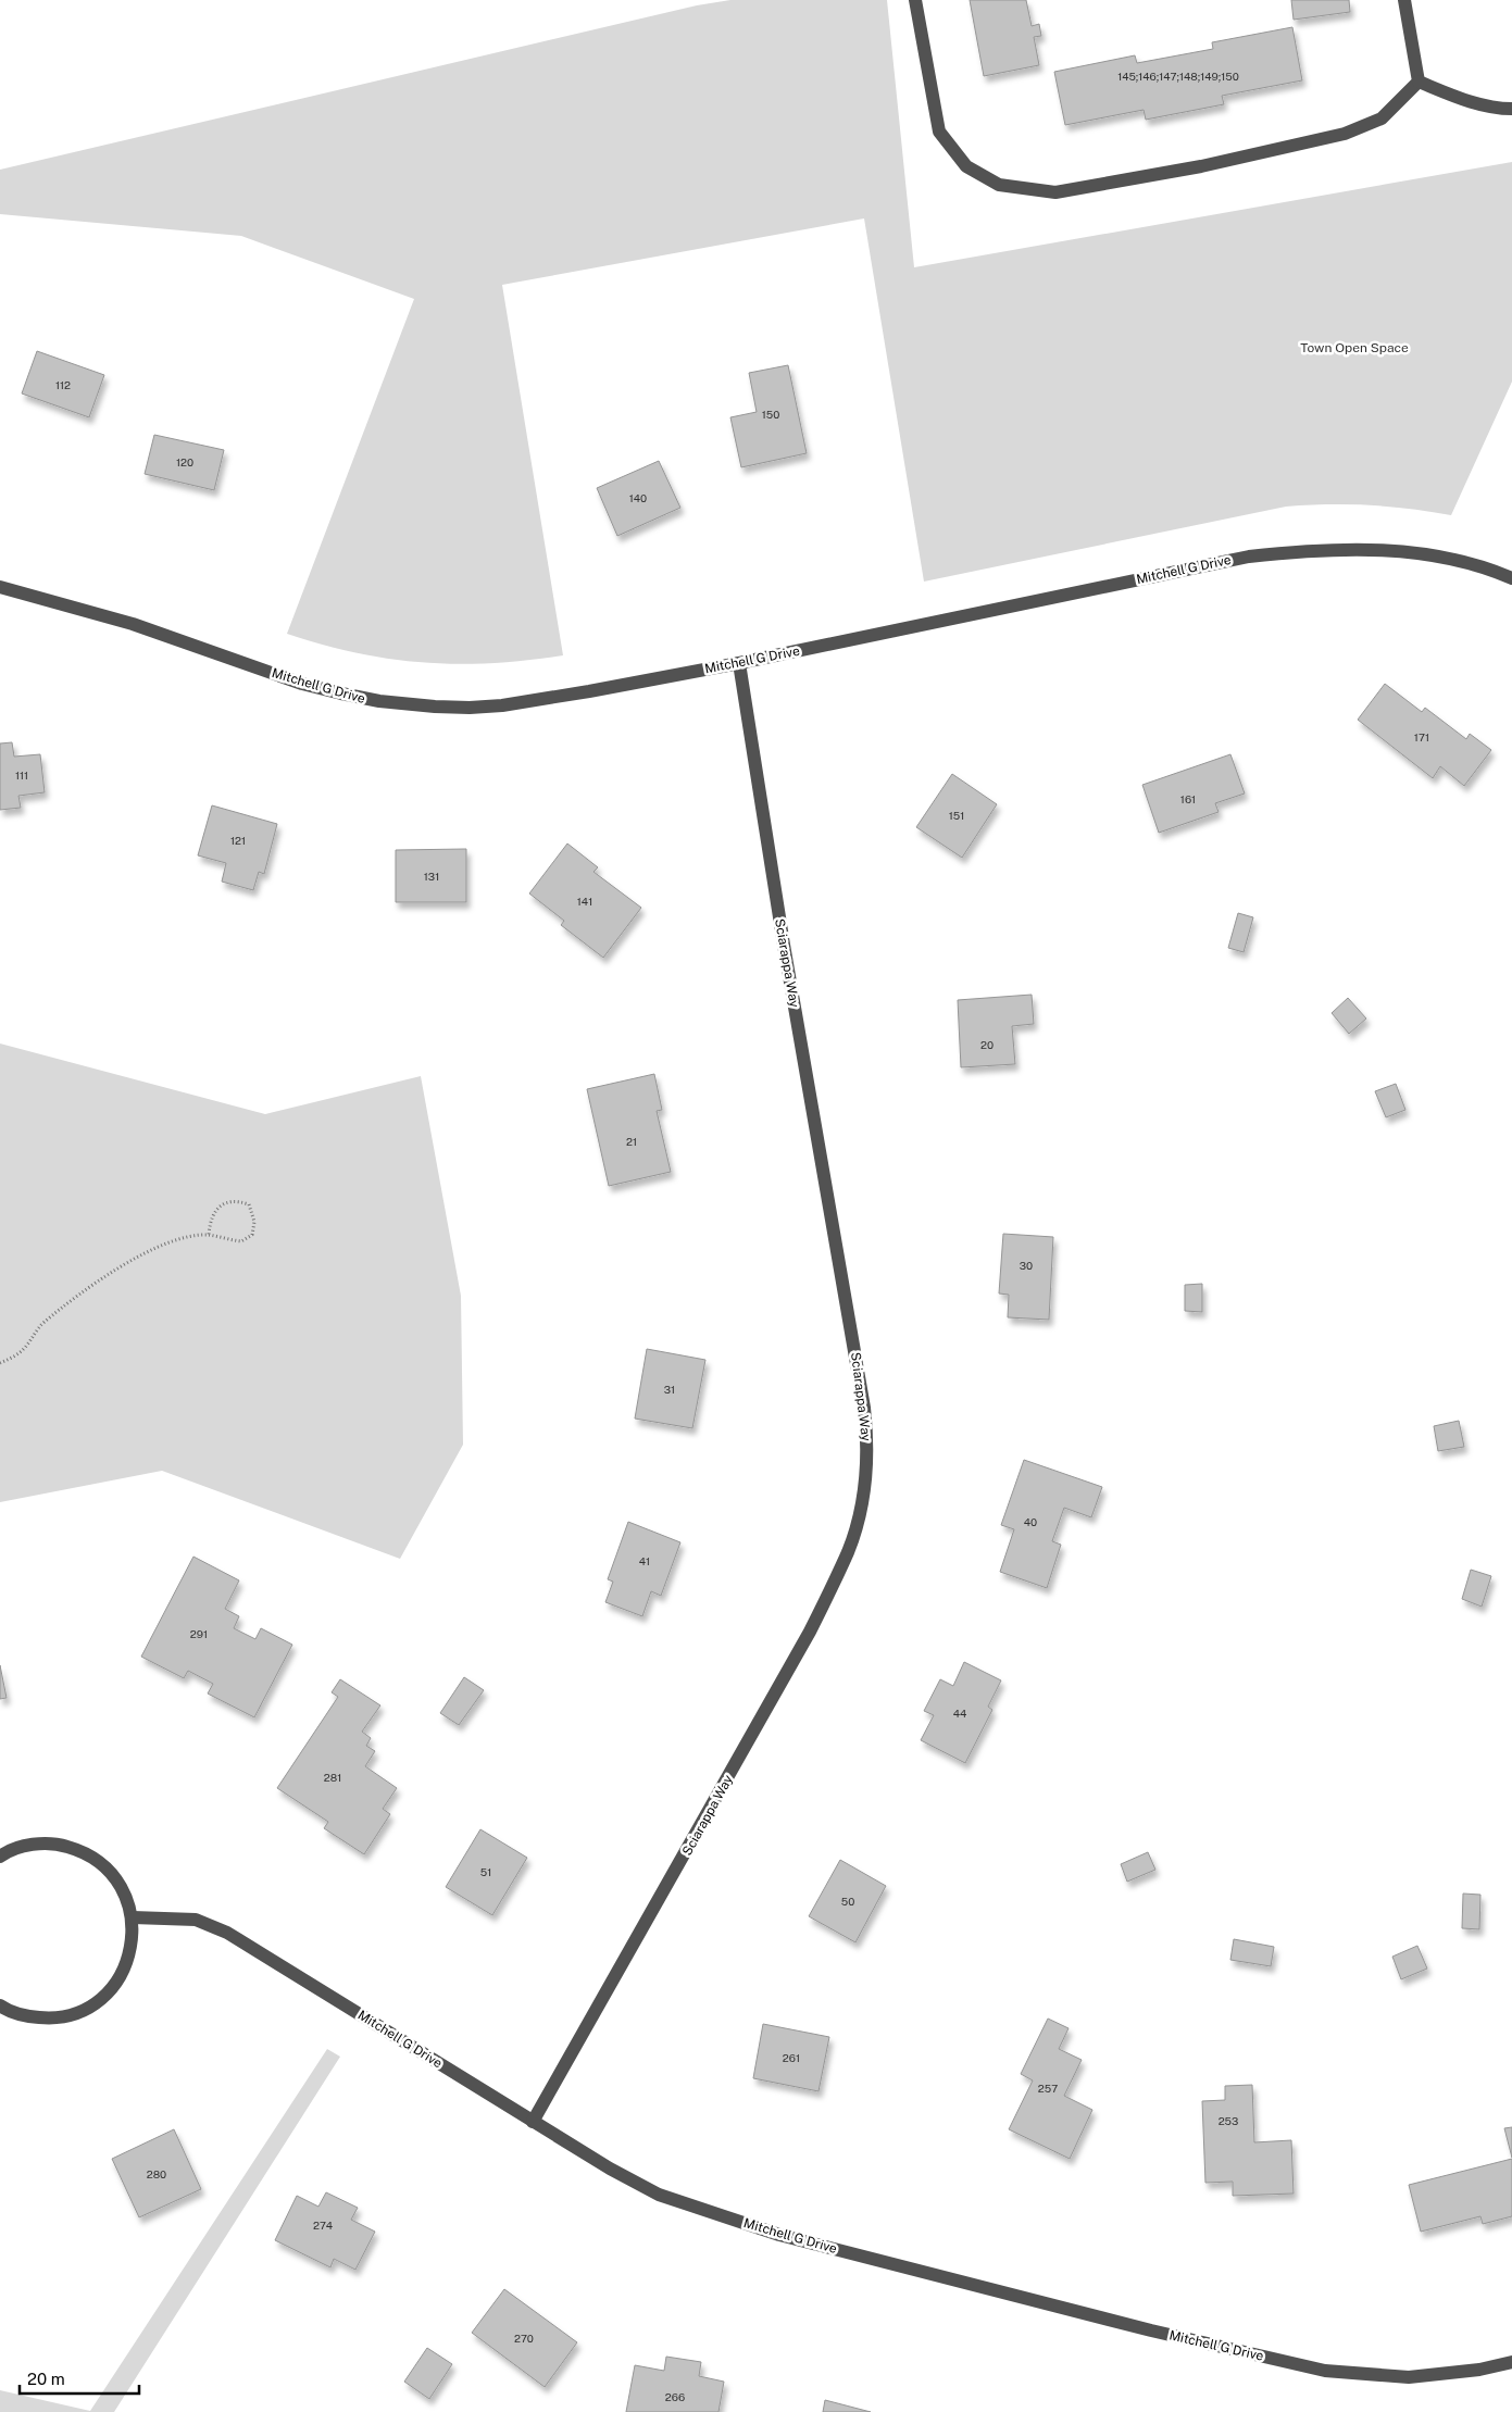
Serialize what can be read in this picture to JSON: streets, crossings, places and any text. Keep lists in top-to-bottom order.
{
  "streets": {
    "street": ["Mitchell G Drive", "Sciarappa Way"]
  },
  "crossings": [
    ["Mitchell G Drive", "Sciarappa Way"]
  ],
  "parks": ["Town Open Space"],
  "house_numbers": [
    "145;146;147;148;149;150",
    "112",
    "150",
    "120",
    "140",
    "171",
    "111",
    "161",
    "151",
    "121",
    "131",
    "141",
    "20",
    "21",
    "30",
    "31",
    "40",
    "41",
    "291",
    "44",
    "281",
    "51",
    "50",
    "261",
    "257",
    "253",
    "280",
    "274",
    "270",
    "266"
  ],
  "scale_bar": "20 m"
}
